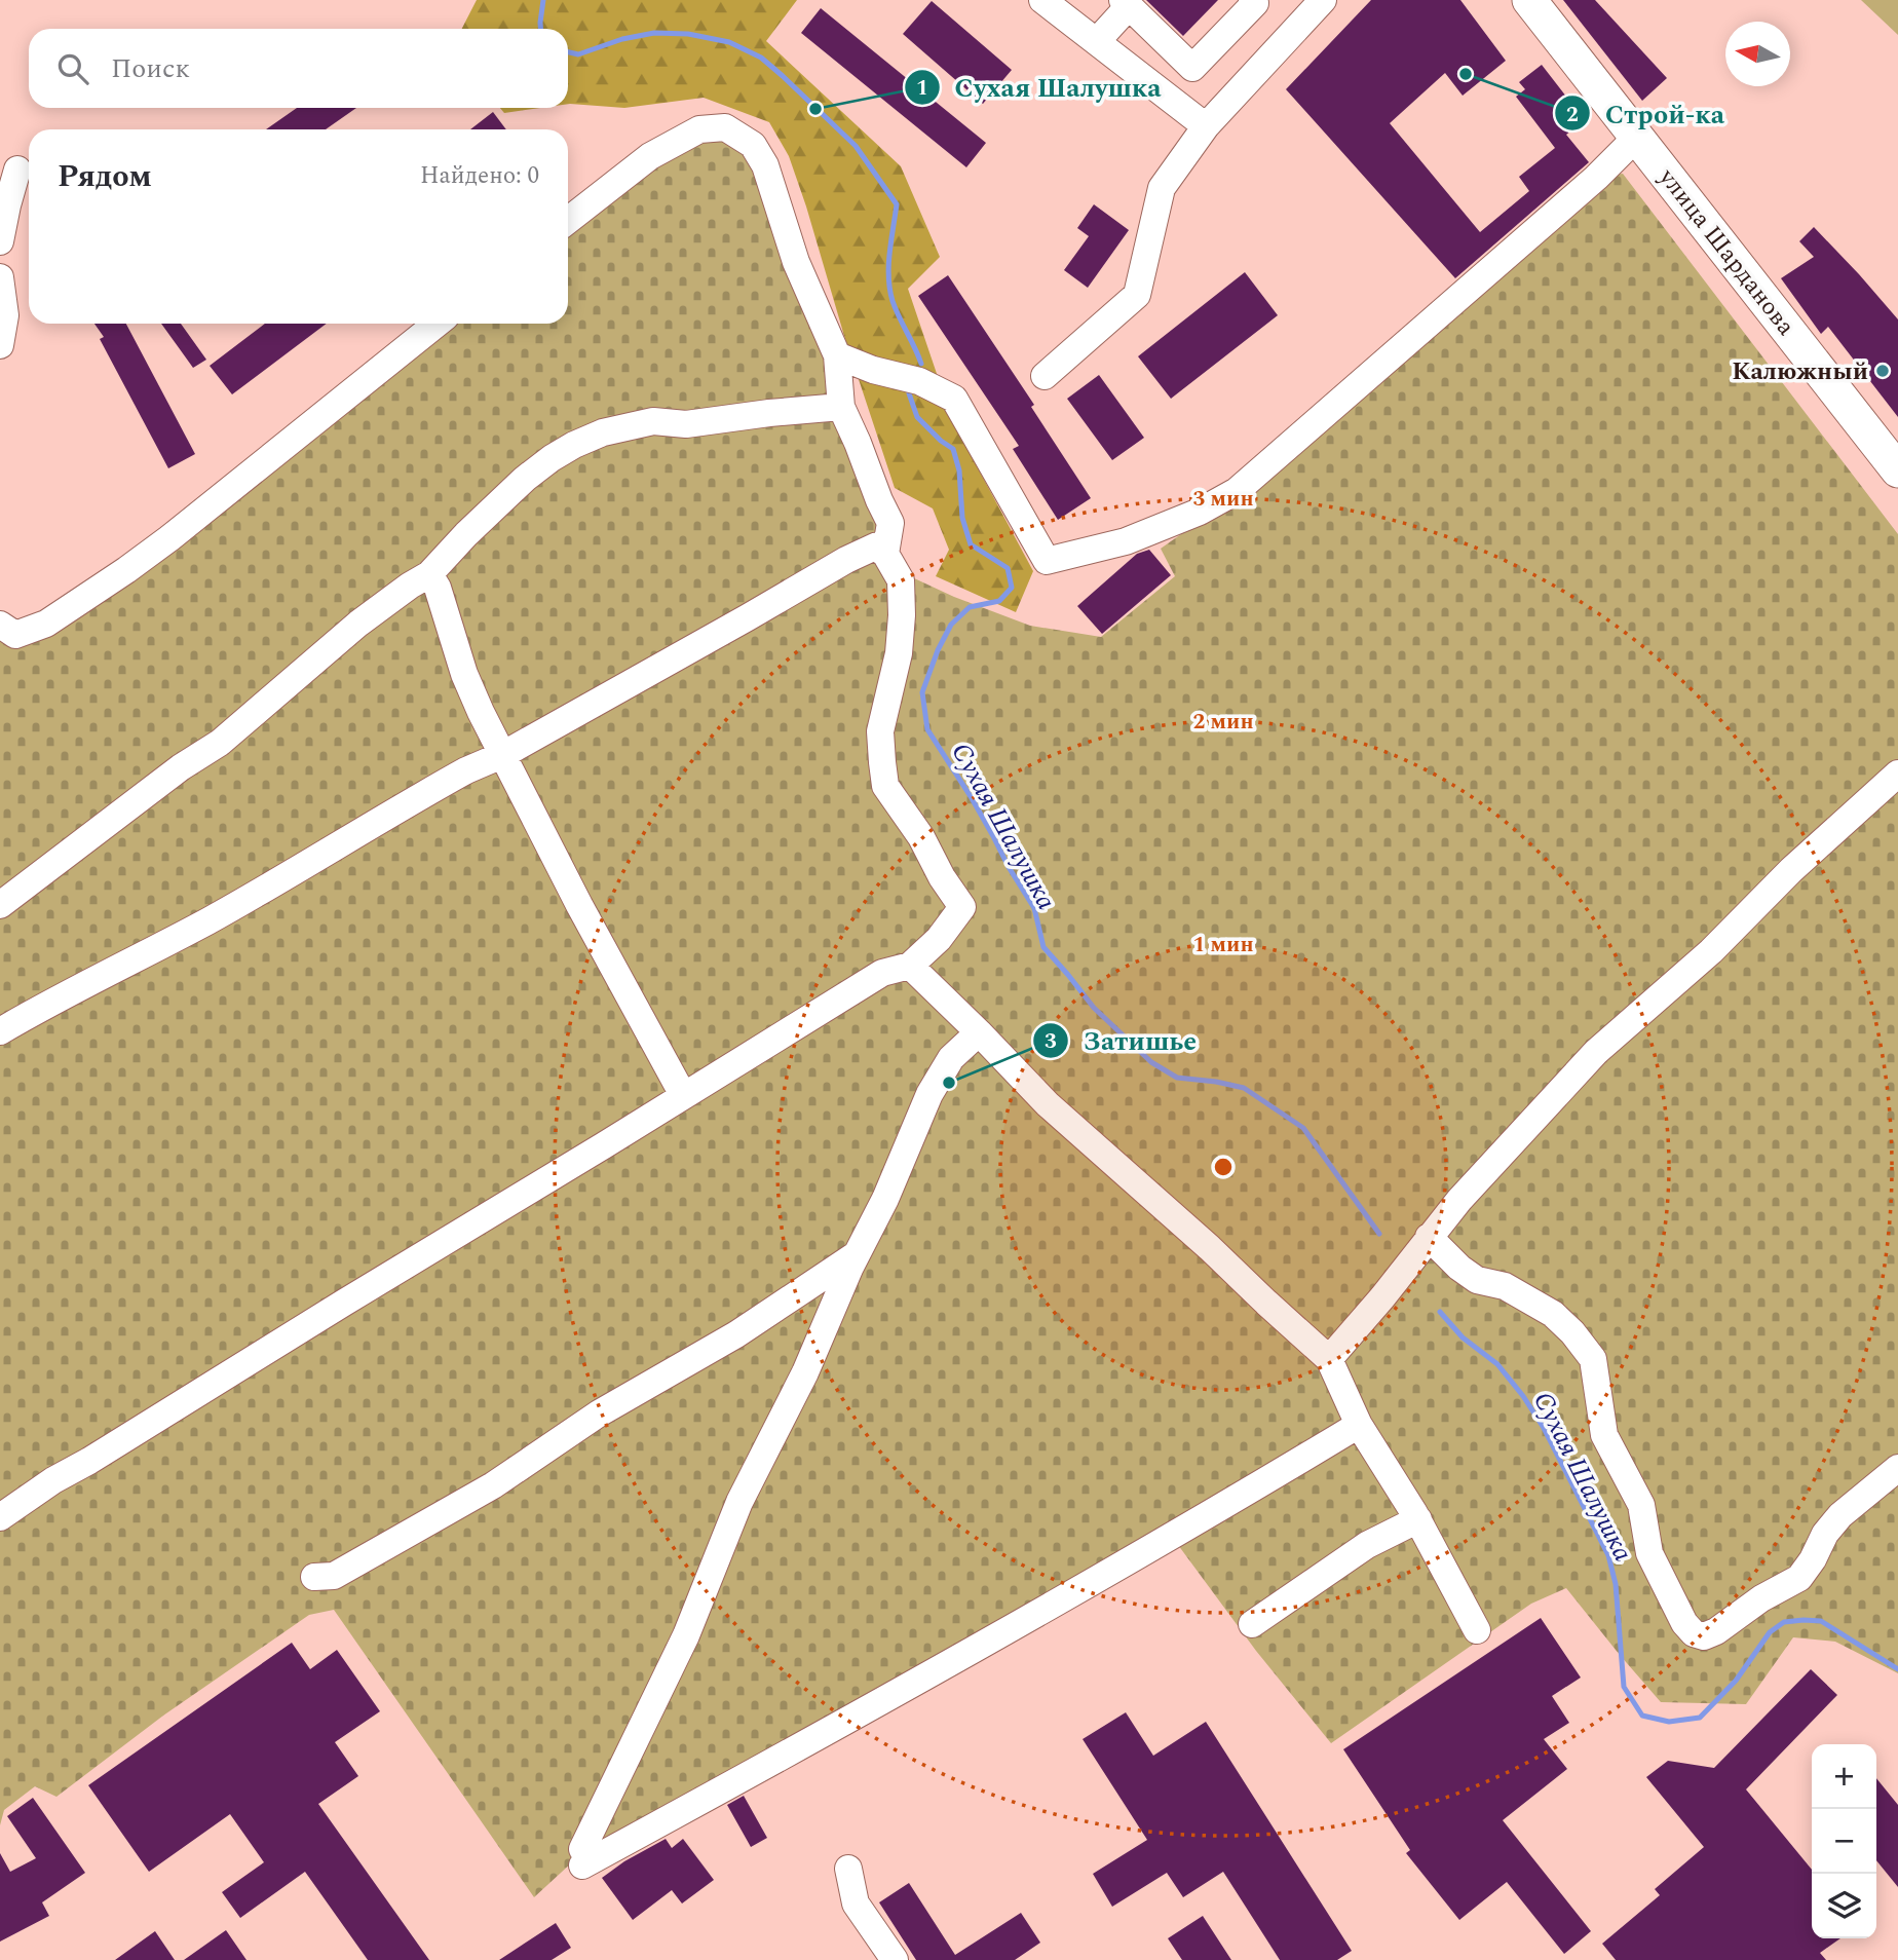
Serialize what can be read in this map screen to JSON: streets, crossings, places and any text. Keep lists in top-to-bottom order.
{
  "streets": {
    "main road": ["улица Шарданова"]
  },
  "water": ["Сухая Шалушка"],
  "places": [
    "Строй-ка",
    "Сухая Шалушка",
    "Калюжный",
    "Затишье"
  ],
  "north": "left",
  "page": {
    "search": "Поиск",
    "heading": ["Рядом", "Найдено: 0"],
    "map_buttons": ["+", "−"]
  },
  "rings": ["3 мин", "2 мин", "1 мин"]
}
